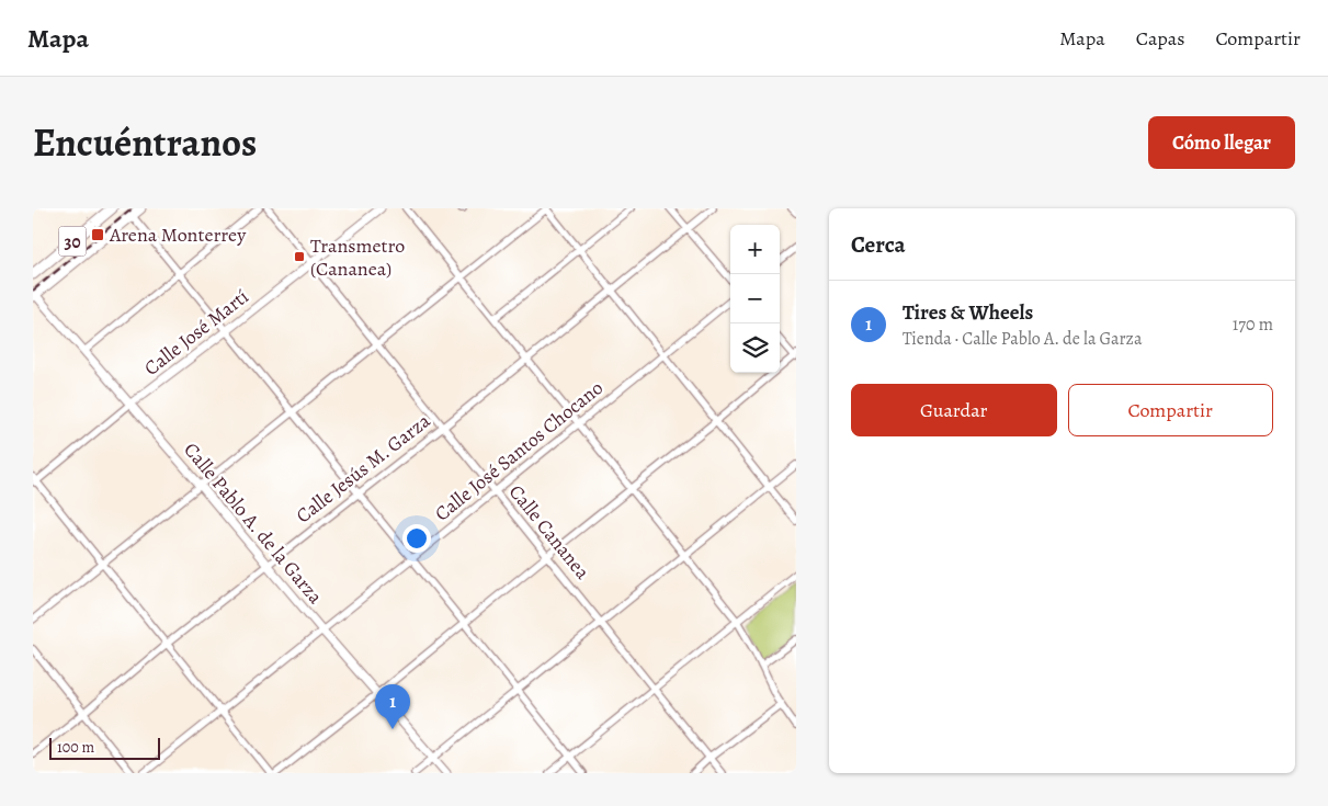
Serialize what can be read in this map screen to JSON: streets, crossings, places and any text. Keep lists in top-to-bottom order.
{
  "streets": {
    "main road": ["30"],
    "street": [
      "Calle José Martí",
      "Calle José Santos Chocano",
      "Calle Jesús M. Garza",
      "Calle Pablo A. de la Garza",
      "Calle Cananea"
    ]
  },
  "crossings": [
    ["30", "Calle Pablo A. de la Garza"],
    ["Calle José Martí", "Calle Pablo A. de la Garza"],
    ["Calle José Martí", "Calle Cananea"],
    ["Calle José Santos Chocano", "Calle Pablo A. de la Garza"],
    ["Calle José Santos Chocano", "Calle Cananea"],
    ["Calle Jesús M. Garza", "Calle Pablo A. de la Garza"],
    ["Calle Jesús M. Garza", "Calle Cananea"]
  ],
  "places": {
    "transit": ["Arena Monterrey", "Transmetro (Cananea)"]
  },
  "scale_bar": "100 m",
  "page": {
    "header": "Mapa",
    "nav": ["Mapa", "Capas", "Compartir"],
    "title": "Encuéntranos",
    "buttons": [
      "Cómo llegar",
      ["Guardar", "Compartir"]
    ],
    "heading": "Cerca",
    "map_buttons": ["+", "−"],
    "list": [
      {
        "mark": "1",
        "name": "Tires & Wheels",
        "note": "Tienda · Calle Pablo A. de la Garza",
        "value": "170 m"
      }
    ],
    "pins": "1",
    "scale": "100 m"
  }
}
